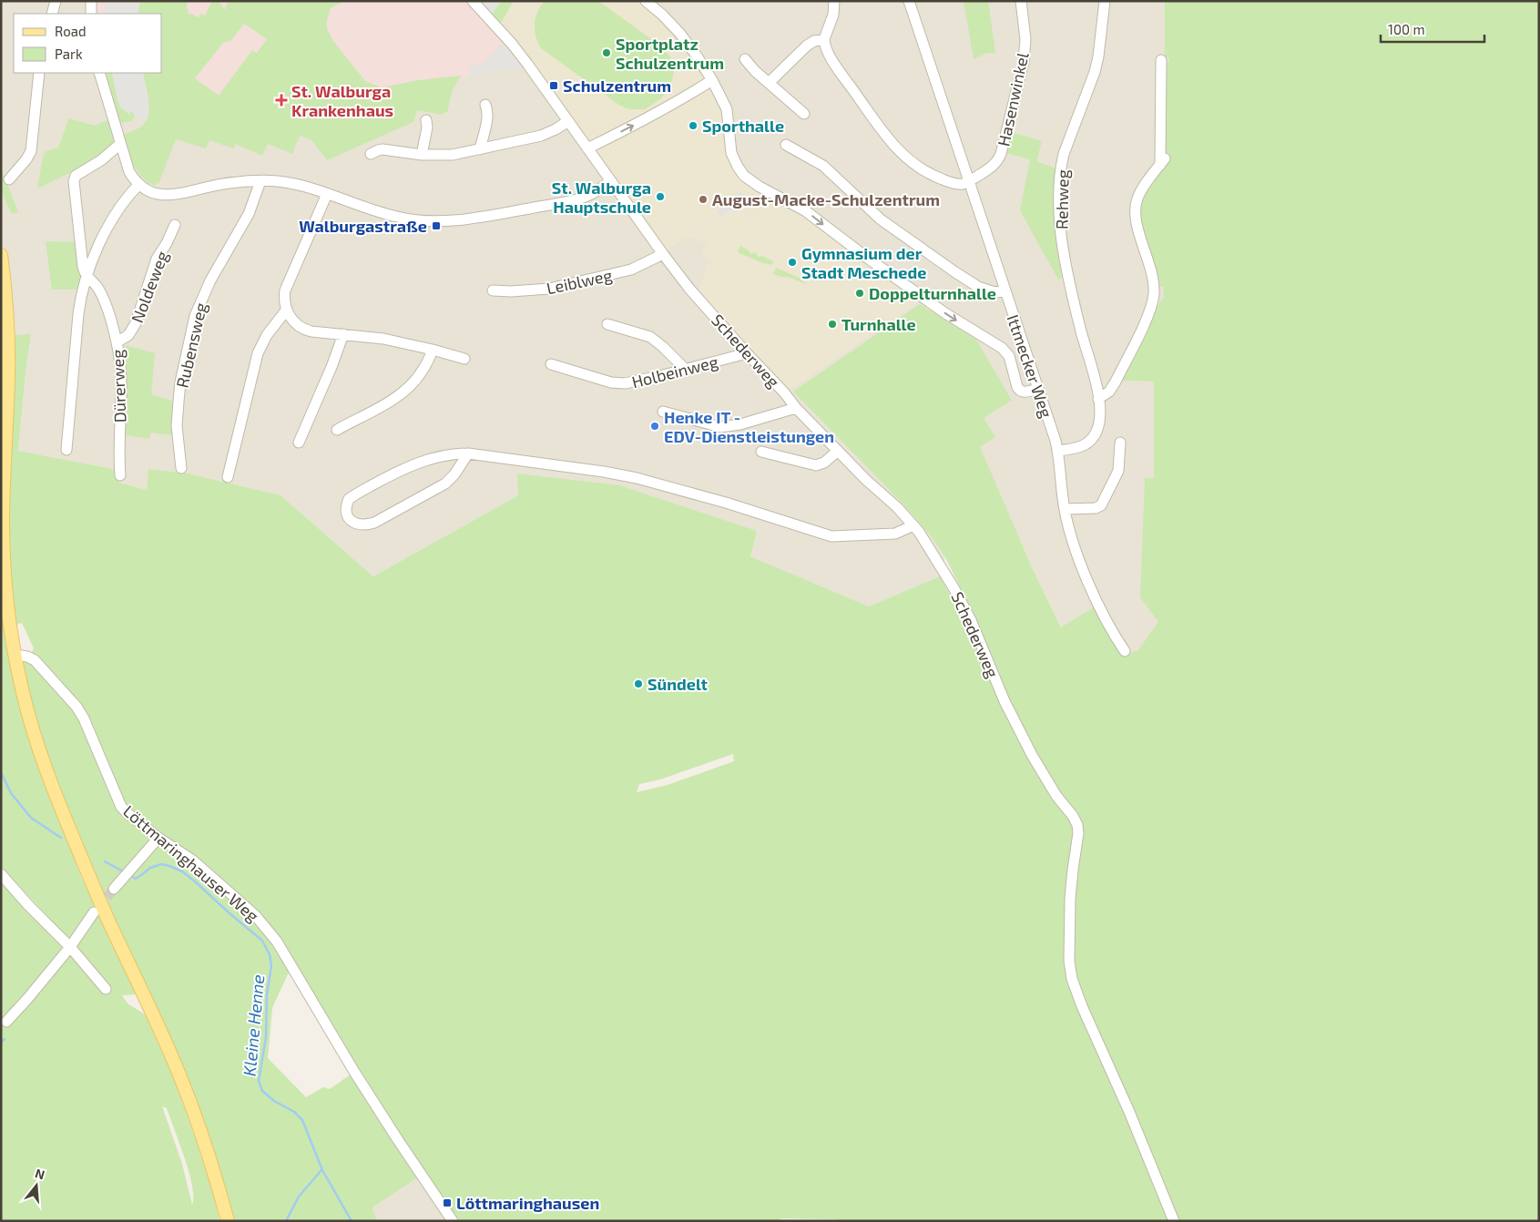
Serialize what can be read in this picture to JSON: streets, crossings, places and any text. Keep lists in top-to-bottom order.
{
  "streets": {
    "street": [
      "Hasenwinkel",
      "Rehweg",
      "Leiblweg",
      "Noldeweg",
      "Rubensweg",
      "Schederweg",
      "Ittmecker Weg",
      "Holbeinweg",
      "Dürerweg",
      "Löttmaringhauser Weg"
    ]
  },
  "crossings": [
    ["Hasenwinkel", "Ittmecker Weg"],
    ["Rehweg", "Ittmecker Weg"],
    ["Leiblweg", "Schederweg"],
    ["Noldeweg", "Dürerweg"],
    ["Schederweg", "Holbeinweg"]
  ],
  "water": ["Kleine Henne"],
  "places": {
    "other": [
      "Sportplatz Schulzentrum",
      "Sporthalle",
      "St. Walburga Hauptschule",
      "August-Macke-Schulzentrum",
      "Gymnasium der Stadt Meschede",
      "Doppelturnhalle",
      "Turnhalle",
      "Henke IT - EDV-Dienstleistungen",
      "Sündelt"
    ],
    "transit": ["Schulzentrum", "Walburgastraße", "Löttmaringhausen"],
    "health": ["St. Walburga Krankenhaus"]
  },
  "legend": ["Road", "Park"],
  "scale_bar": "100 m",
  "north": "top"
}
